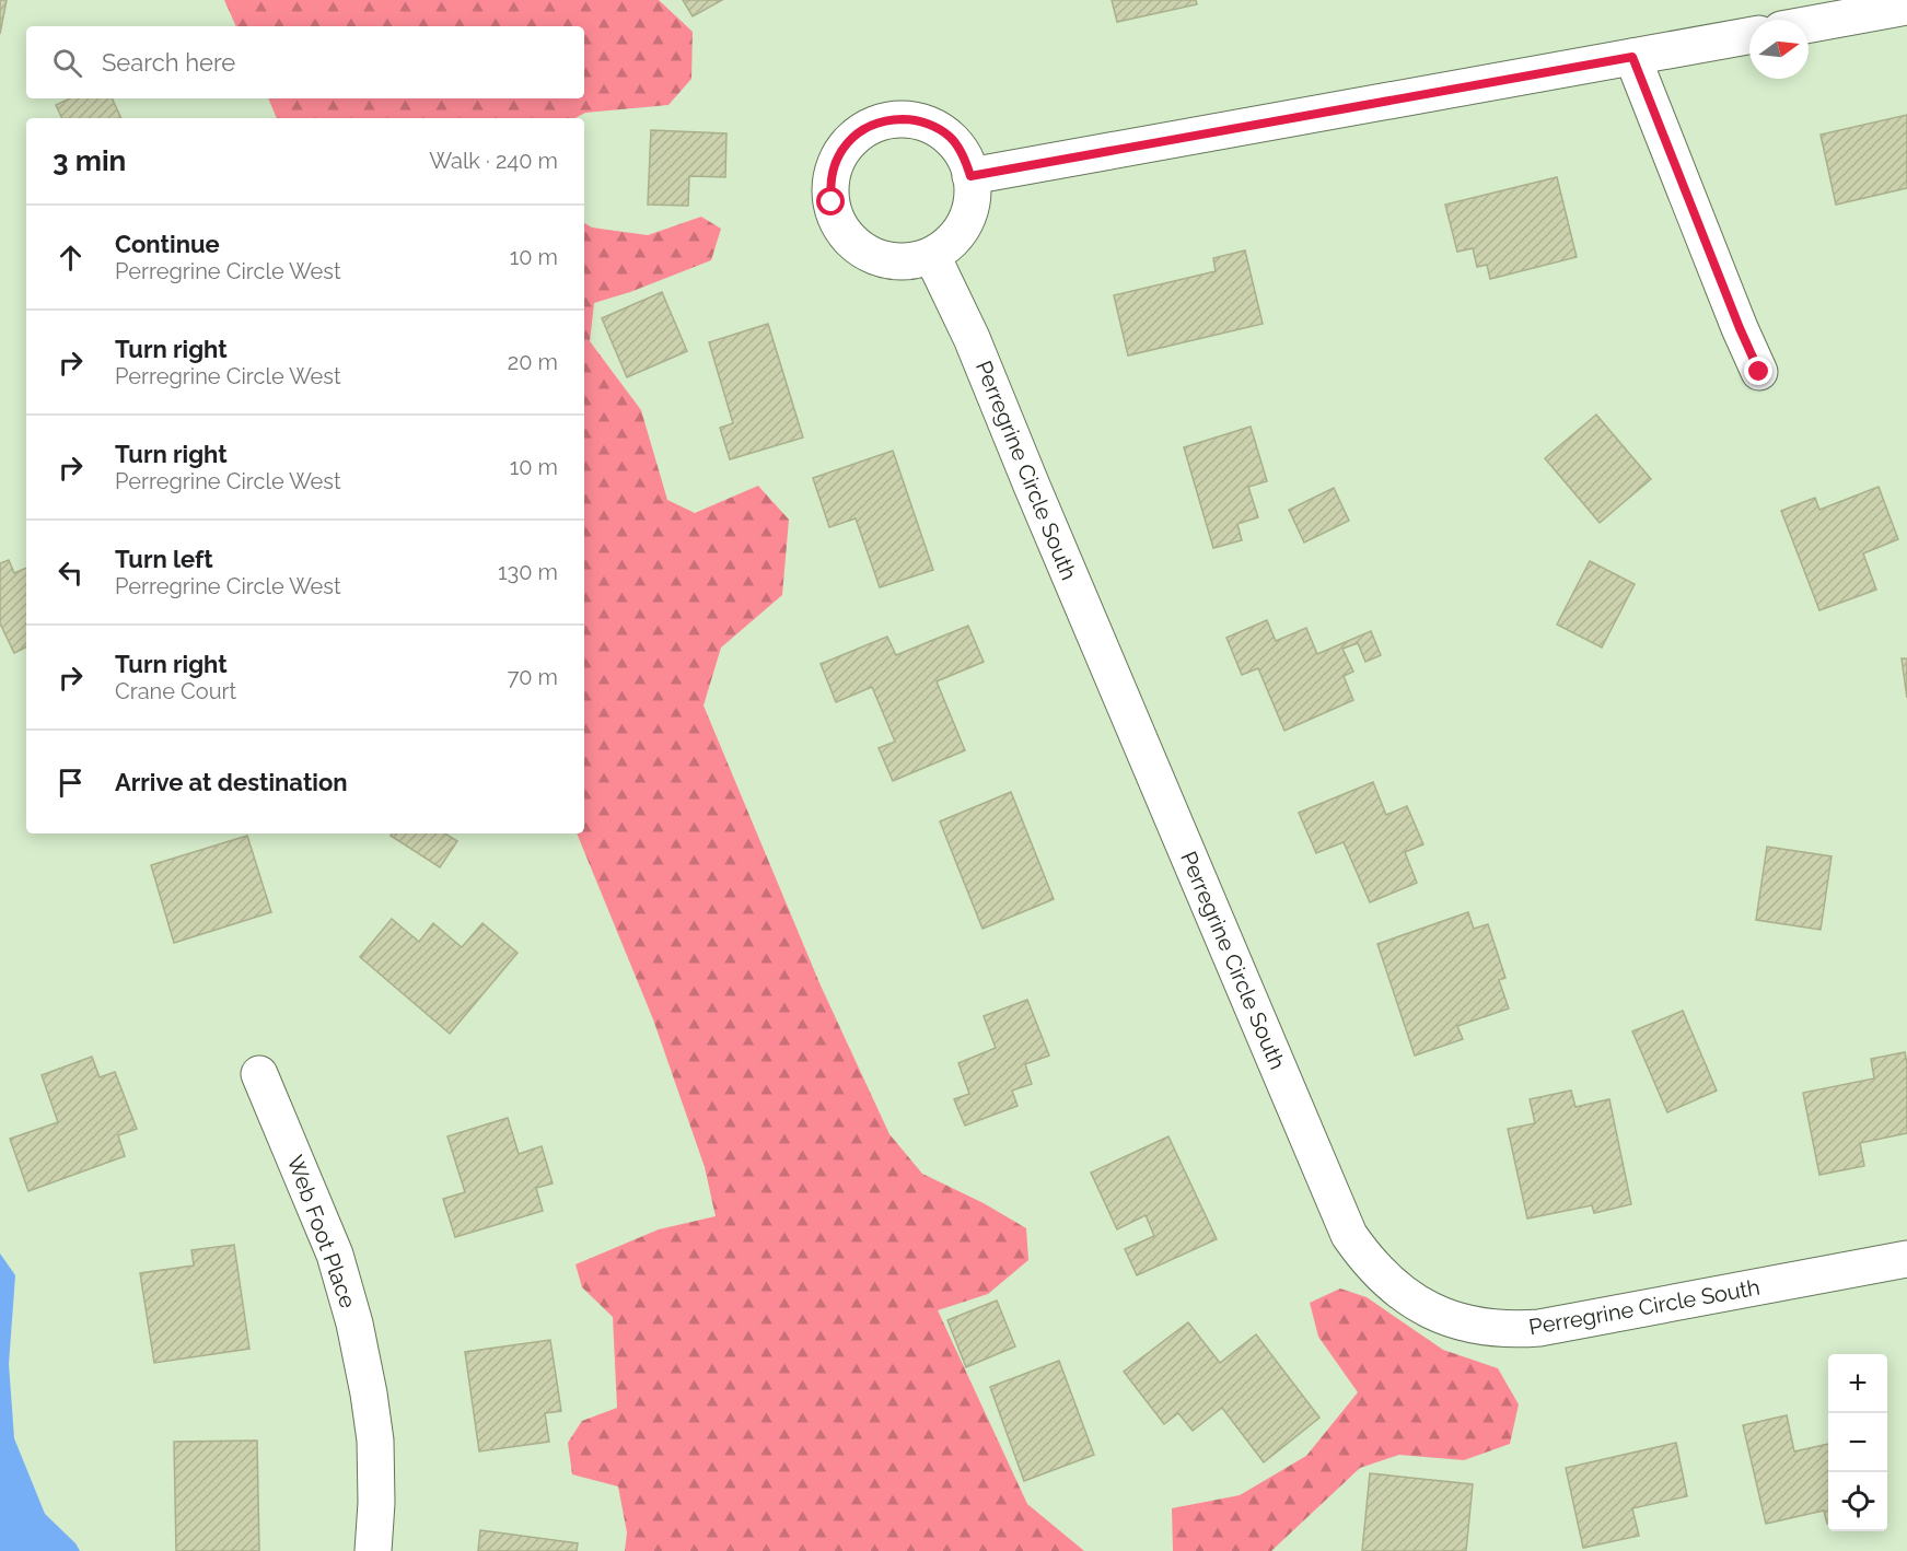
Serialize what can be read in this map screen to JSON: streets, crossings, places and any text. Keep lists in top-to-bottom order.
{
  "streets": {
    "street": ["Perregrine Circle South", "Web Foot Place"]
  },
  "north": "right",
  "page": {
    "search": "Search here",
    "heading": ["3 min", "Walk · 240 m"],
    "list": [
      ["Continue", "Perregrine Circle West", "10 m"],
      ["Turn right", "Perregrine Circle West", "20 m"],
      ["Turn right", "Perregrine Circle West", "10 m"],
      ["Turn left", "Perregrine Circle West", "130 m"],
      ["Turn right", "Crane Court", "70 m"],
      "Arrive at destination"
    ],
    "map_buttons": ["+", "−"]
  }
}
